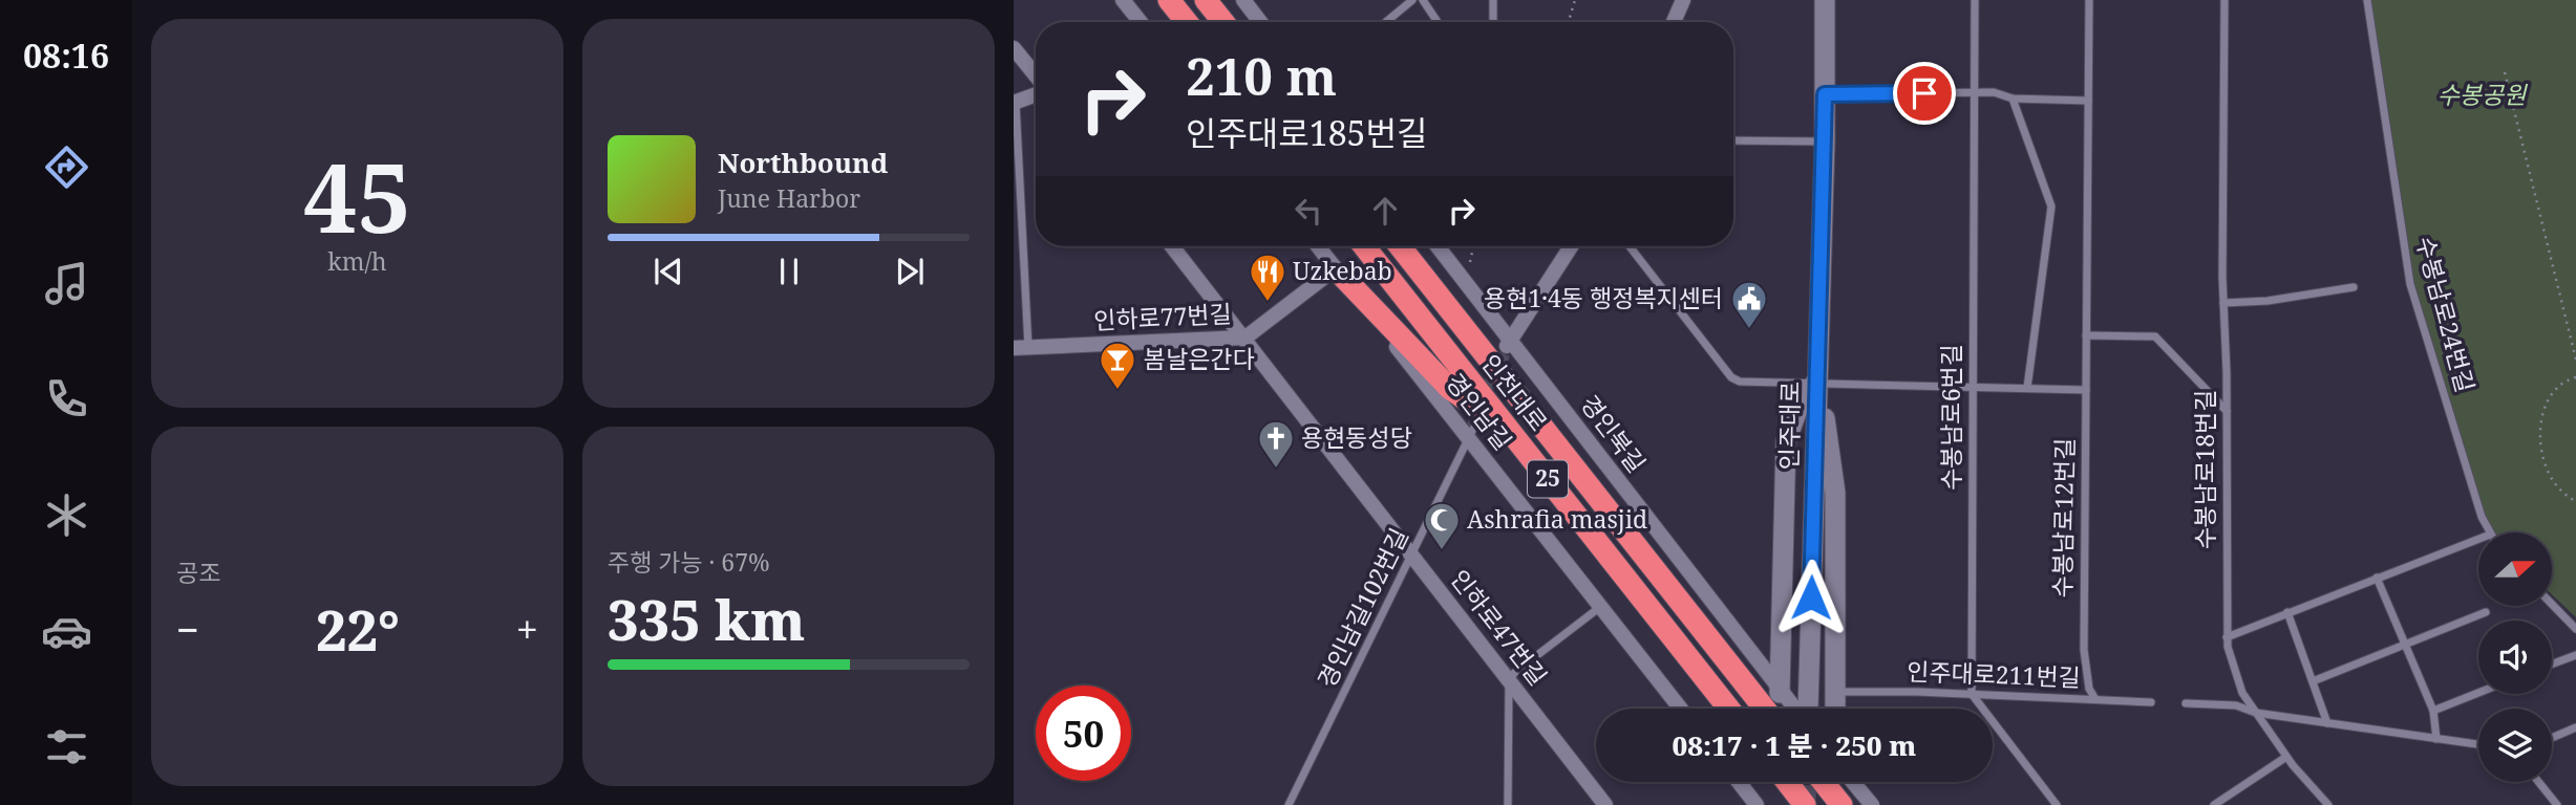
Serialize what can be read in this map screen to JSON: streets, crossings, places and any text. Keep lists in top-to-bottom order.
{
  "streets": {
    "highway": ["인천대로", "25"],
    "main road": ["인주대로"],
    "street": [
      "인하로77번길",
      "경인남길",
      "경인북길",
      "인하로47번길"
    ],
    "lane": [
      "수봉남로24번길",
      "수봉남로6번길",
      "수봉남로18번길",
      "수봉남로12번길",
      "경인남길102번길",
      "인주대로211번길"
    ]
  },
  "crossings": [
    ["인하로77번길", "경인남길"],
    ["인하로77번길", "인하로47번길"],
    ["경인남길", "경인남길102번길"],
    ["수봉남로6번길", "인주대로211번길"],
    ["수봉남로12번길", "인주대로211번길"],
    ["경인남길102번길", "인하로47번길"]
  ],
  "parks": ["수봉공원"],
  "places": {
    "restaurant": ["Uzkebab"],
    "public building": ["용현1·4동 행정복지센터"],
    "bar": ["봄날은간다"],
    "church": ["용현동성당"],
    "mosque": ["Ashrafia masjid"]
  },
  "north": "right",
  "page": {
    "tabs": "08:16",
    "tile": [
      ["45", "km/h"],
      "공조",
      ["주행 가능 · 67%", "335 km"]
    ],
    "turn": ["210 m", "인주대로185번길"],
    "song": ["Northbound", "June Harbor"],
    "heat": ["−", "22°", "+"],
    "limit": "50",
    "trip": "08:17 · 1 분 · 250 m"
  }
}
